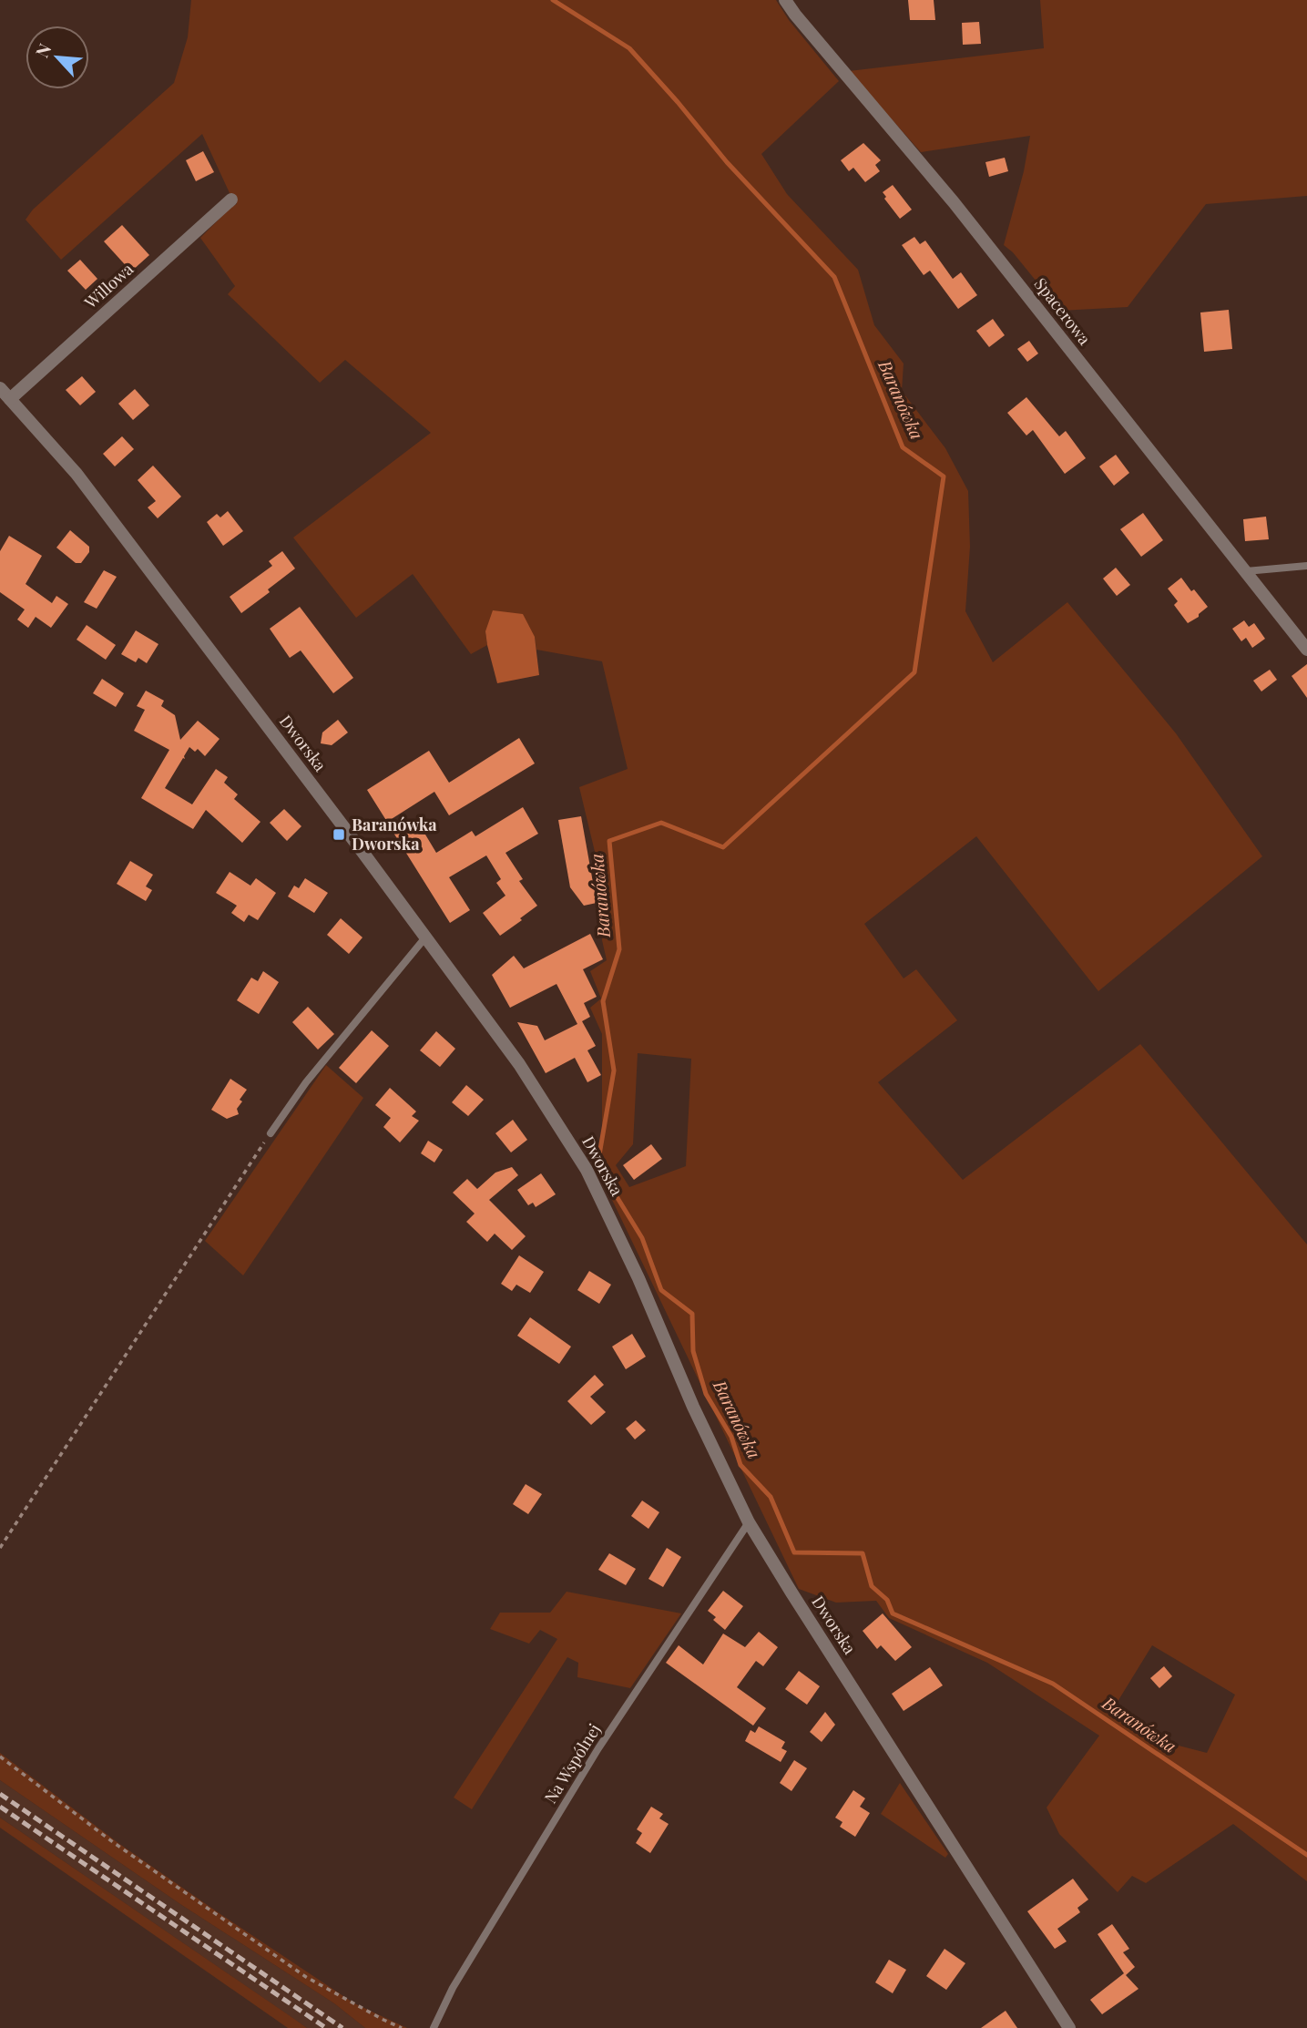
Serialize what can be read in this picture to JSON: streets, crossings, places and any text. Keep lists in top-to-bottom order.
{
  "streets": {
    "street": ["Willowa", "Spacerowa", "Dworska"],
    "lane": ["Na Wspólnej"]
  },
  "crossings": [
    ["Willowa", "Dworska"],
    ["Dworska", "Na Wspólnej"]
  ],
  "water": ["Baranówka"],
  "places": {
    "transit": ["Baranówka Dworska"]
  },
  "north": "top left"
}
